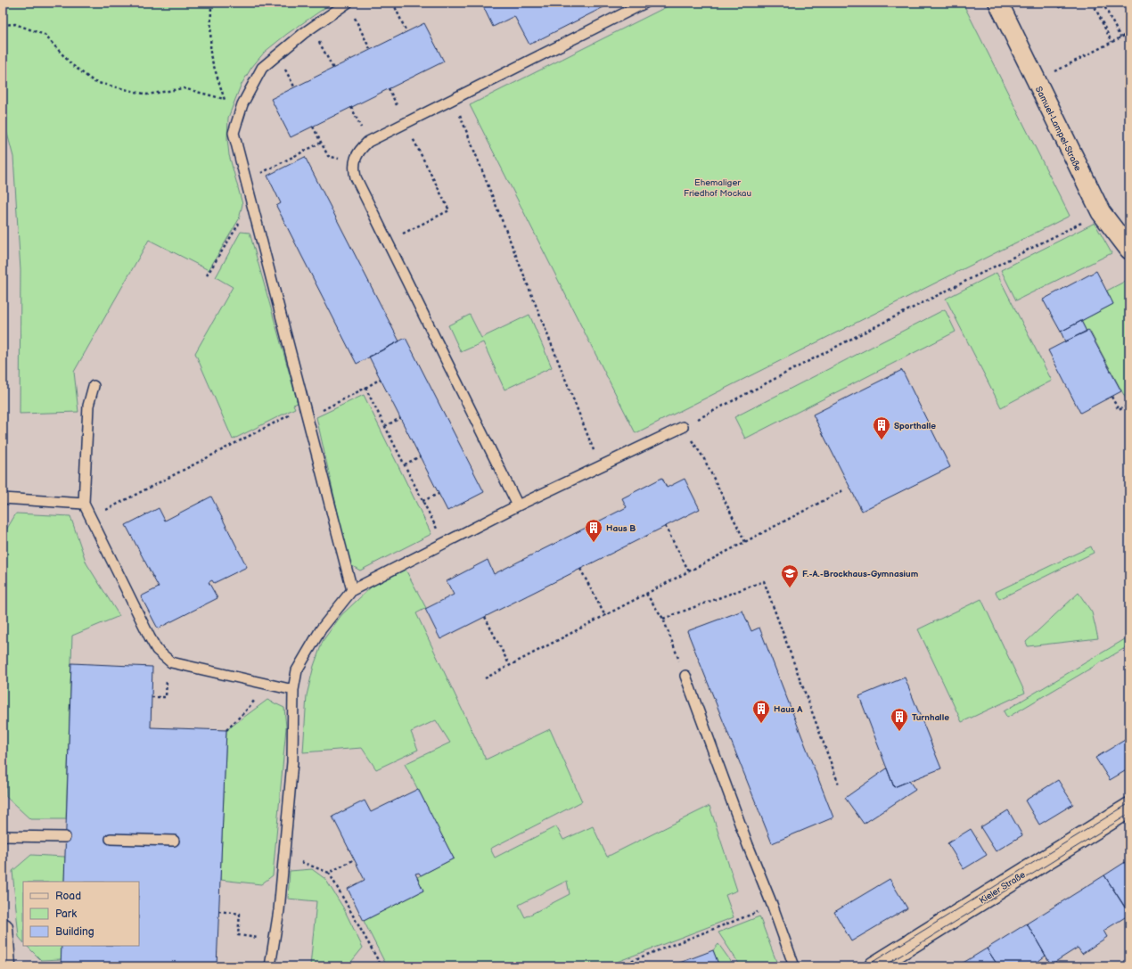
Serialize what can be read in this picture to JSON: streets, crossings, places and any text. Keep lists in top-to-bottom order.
{
  "streets": {
    "main road": ["Kieler Straße"],
    "street": ["Samuel-Lampel-Straße"]
  },
  "parks": ["Ehemaliger Friedhof Mockau"],
  "places": {
    "building": [
      "Sporthalle",
      "Haus B",
      "Haus A",
      "Turnhalle"
    ],
    "school or university": ["F.-A.-Brockhaus-Gymnasium"]
  },
  "legend": ["Road", "Park", "Building"]
}
